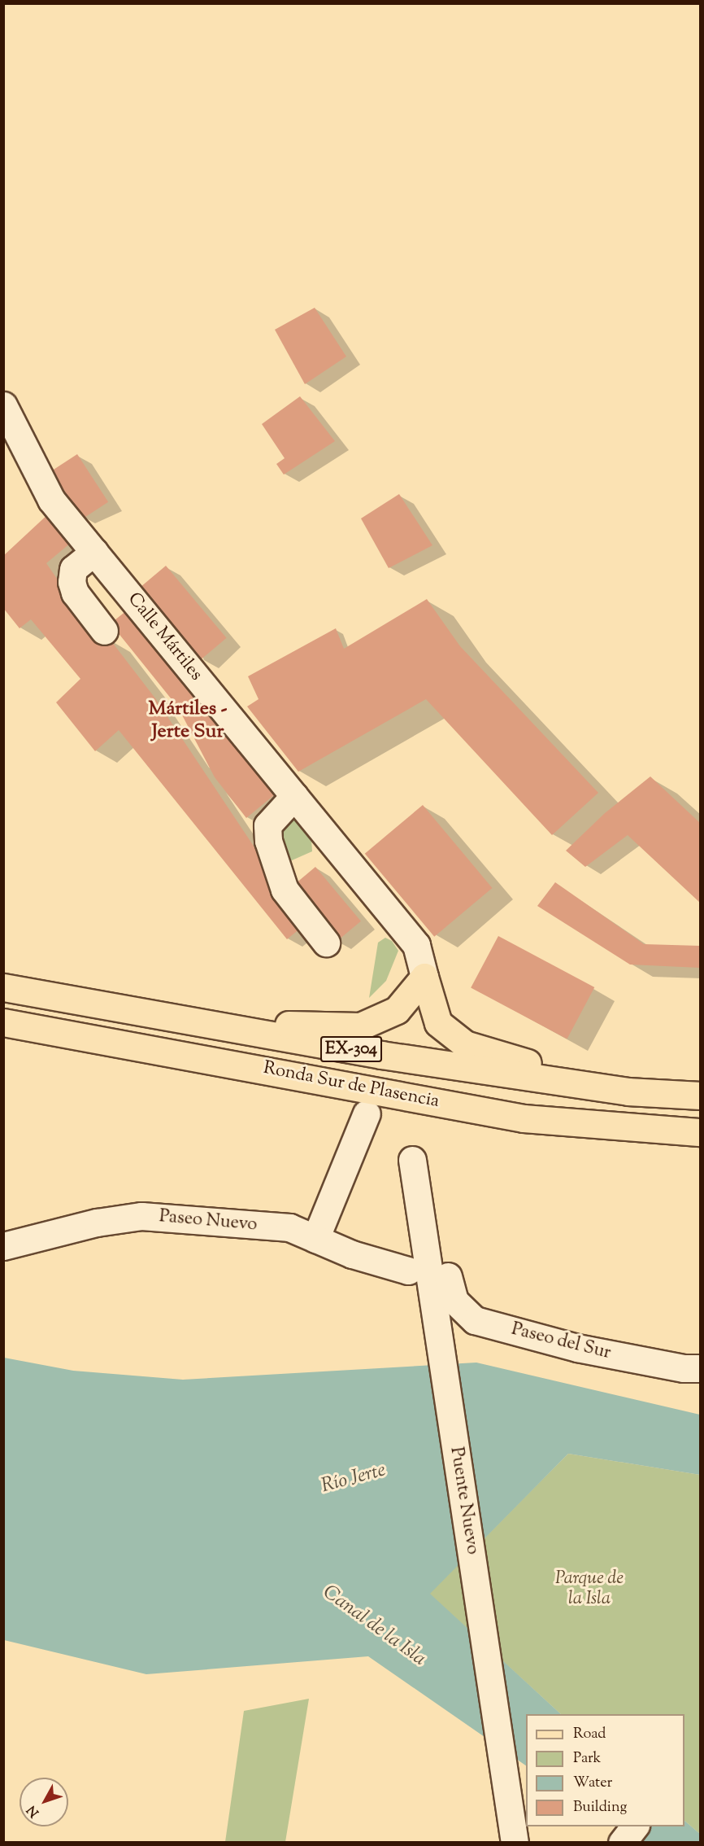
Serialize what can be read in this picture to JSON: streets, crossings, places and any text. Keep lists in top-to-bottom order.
{
  "streets": {
    "main road": ["EX-304", "Ronda Sur de Plasencia"],
    "street": [
      "Calle Mártiles",
      "Paseo Nuevo",
      "Paseo del Sur",
      "Puente Nuevo"
    ]
  },
  "districts": ["Mártiles - Jerte Sur"],
  "water": ["Río Jerte", "Canal de la Isla"],
  "parks": ["Parque de la Isla"],
  "legend": [
    "Road",
    "Park",
    "Water",
    "Building"
  ],
  "north": "bottom left"
}
